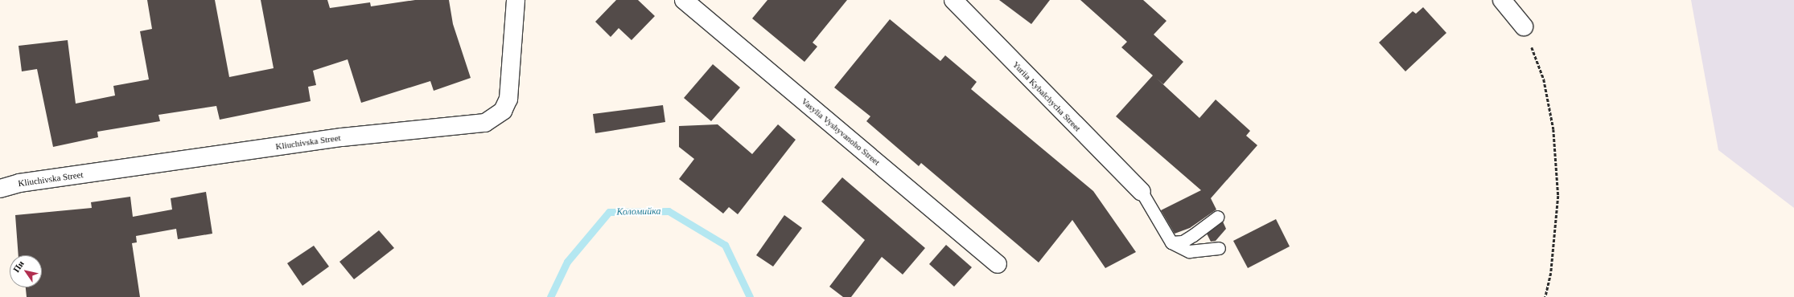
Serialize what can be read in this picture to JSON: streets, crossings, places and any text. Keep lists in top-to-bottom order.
{
  "streets": {
    "street": ["Yuriia Kybalchycha Street", "Vasylia Vyshyvanoho Street", "Kliuchivska Street"]
  },
  "water": ["Коломийка"],
  "north": "top left"
}
